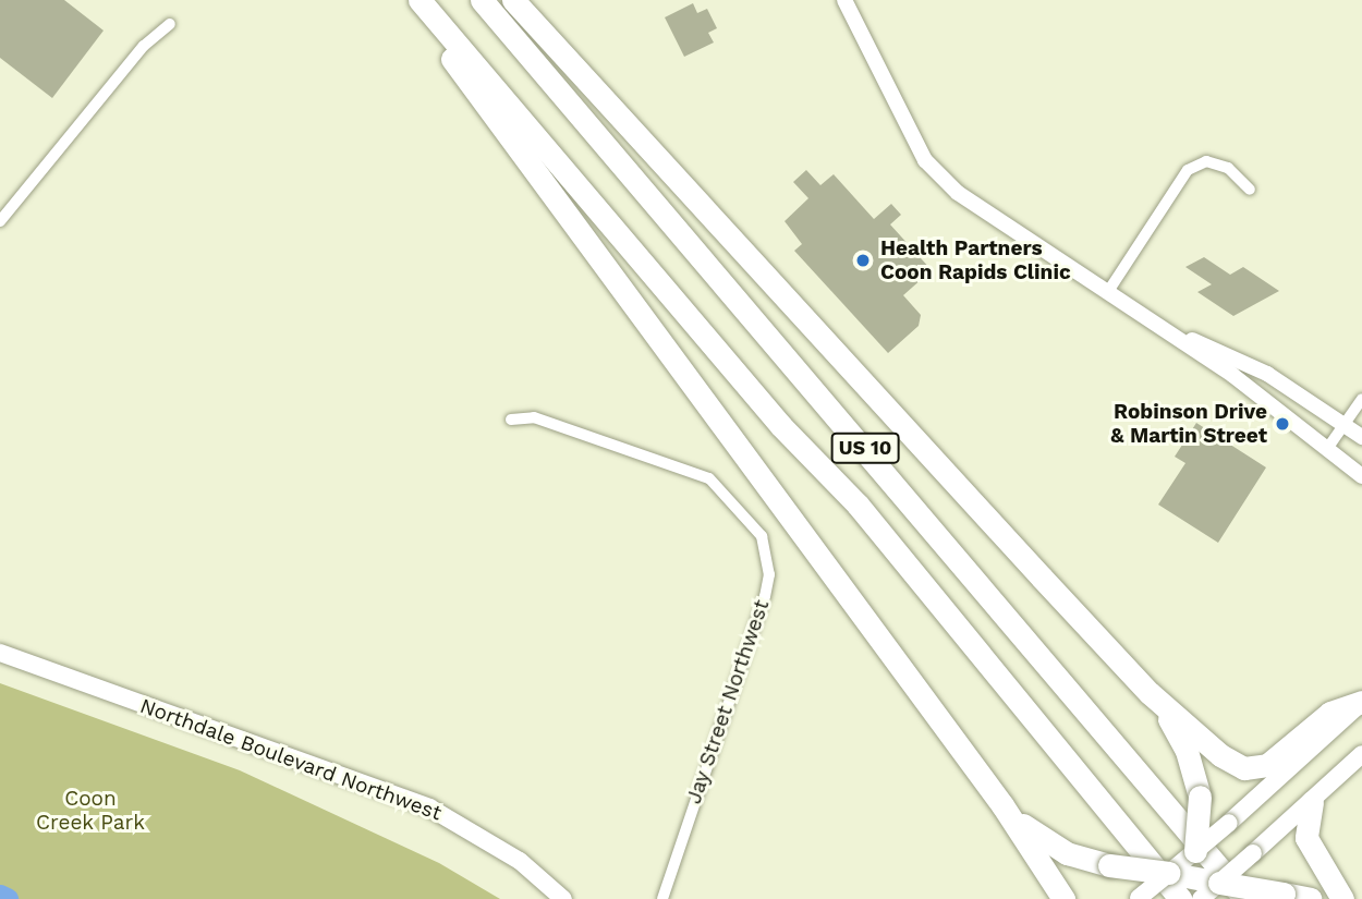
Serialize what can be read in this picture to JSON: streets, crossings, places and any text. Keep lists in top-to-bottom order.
{
  "streets": {
    "highway": ["US 10"],
    "main road": ["Northdale Boulevard Northwest"],
    "street": ["Jay Street Northwest"]
  },
  "parks": ["Coon Creek Park"],
  "places": ["Health Partners Coon Rapids Clinic", "Robinson Drive & Martin Street"]
}
